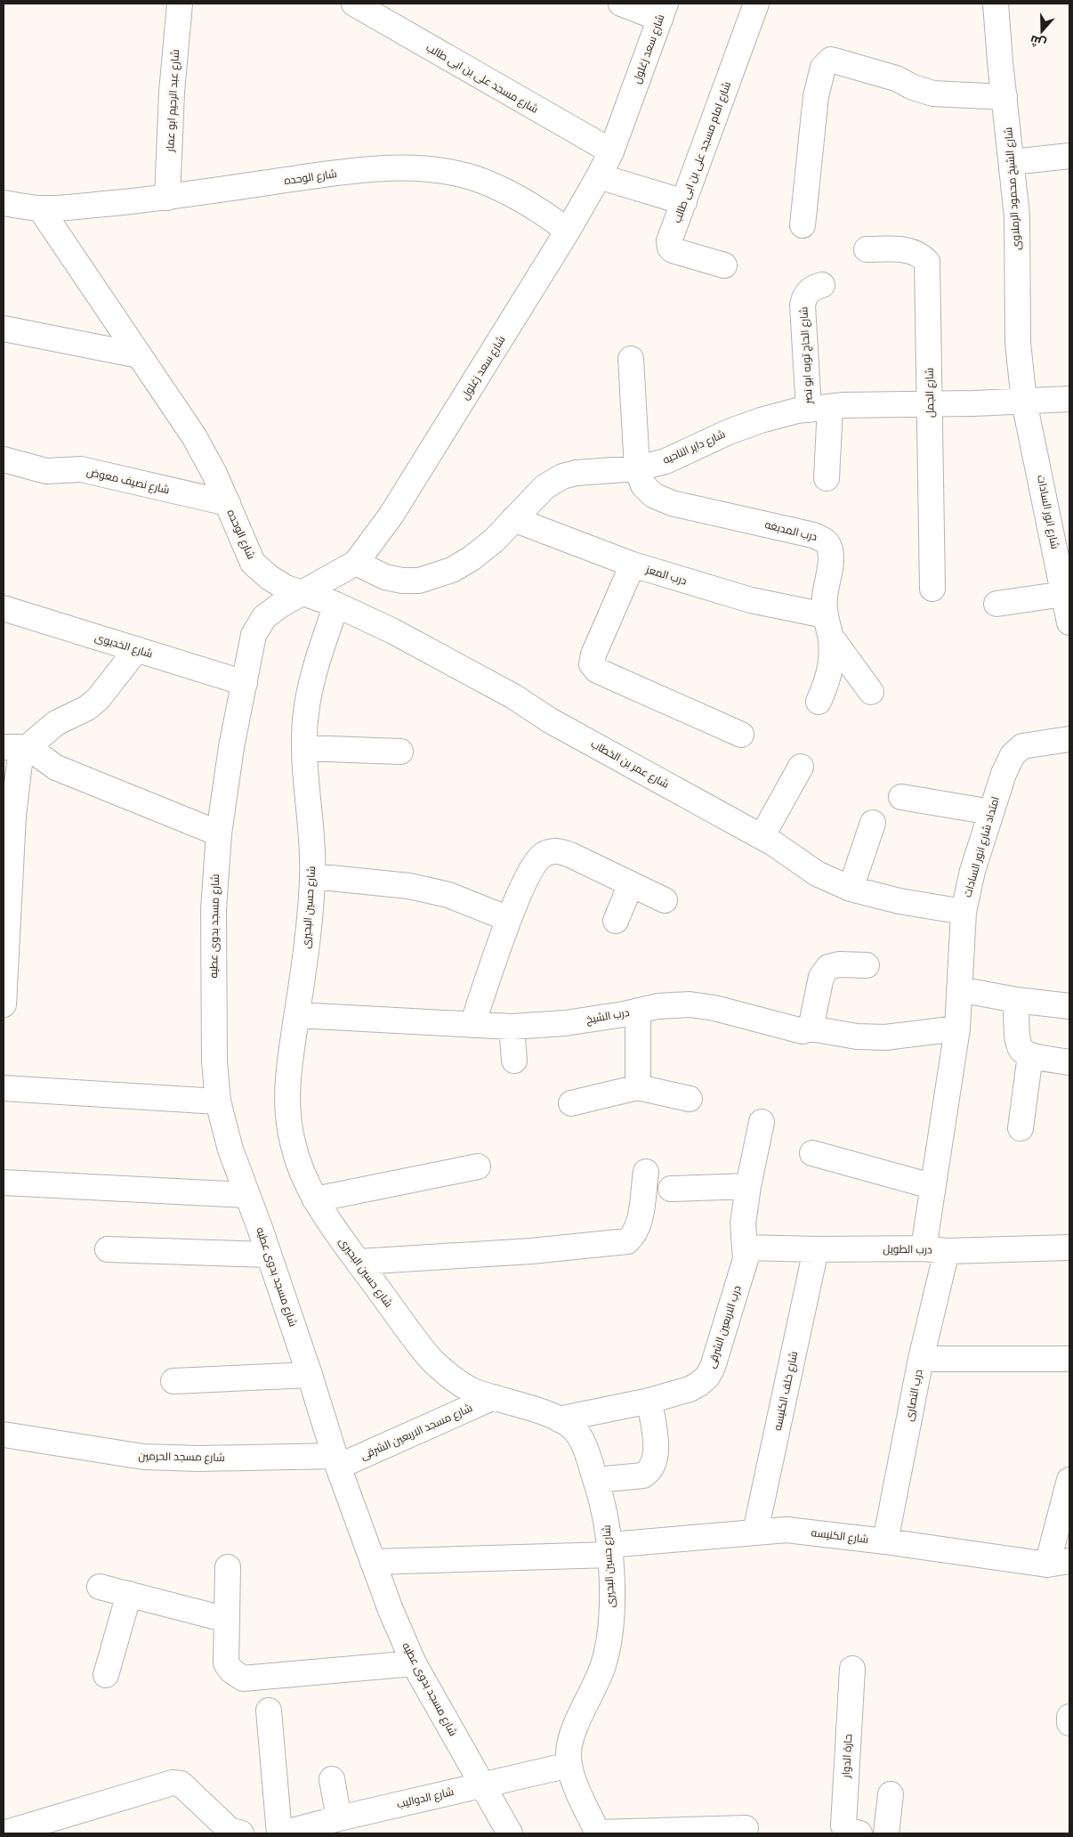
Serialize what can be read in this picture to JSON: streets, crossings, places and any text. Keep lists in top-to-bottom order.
{
  "streets": {
    "street": [
      "شارع سعد زغلول",
      "شارع مسجد على بن ابى طالب",
      "شارع عبد الرحيم ابو عمار",
      "شارع امام مسجد على بن ابى طالب",
      "شارع الوحده",
      "شارع الشيخ محمود الرملاوى",
      "شارع الحاج توبه ابو نصر",
      "شارع الجمل",
      "شارع داير الناحيه",
      "شارع نصيف معوض",
      "شارع انور السادات",
      "درب المدبغه",
      "درب المعز",
      "شارع الخديوى",
      "شارع عمر بن الخطاب",
      "امتداد شارع انور السادات",
      "شارع حسين البحيرى",
      "شارع مسجد بدوى عطيه",
      "درب الشيخ",
      "درب الطويل",
      "درب الاربعين الشرقى",
      "شارع خلف الكنيسه",
      "درب النصارى",
      "شارع مسجد الاربعين الشرقى",
      "شارع مسجد الحرمين",
      "شارع الكنيسه",
      "حارة الدوار",
      "شارع الدواليب"
    ]
  },
  "crossings": [
    ["شارع سعد زغلول", "شارع مسجد على بن ابى طالب"],
    ["شارع سعد زغلول", "شارع الوحده"],
    ["شارع سعد زغلول", "شارع داير الناحيه"],
    ["شارع سعد زغلول", "شارع الخديوى"],
    ["شارع سعد زغلول", "شارع عمر بن الخطاب"],
    ["شارع سعد زغلول", "شارع مسجد بدوى عطيه"],
    ["شارع عبد الرحيم ابو عمار", "شارع الوحده"],
    ["شارع الوحده", "شارع نصيف معوض"],
    ["شارع الوحده", "شارع عمر بن الخطاب"],
    ["شارع الشيخ محمود الرملاوى", "شارع داير الناحيه"],
    ["شارع الشيخ محمود الرملاوى", "شارع انور السادات"],
    ["شارع الحاج توبه ابو نصر", "شارع داير الناحيه"],
    ["شارع الجمل", "شارع داير الناحيه"],
    ["شارع داير الناحيه", "شارع انور السادات"],
    ["شارع داير الناحيه", "درب المدبغه"],
    ["شارع داير الناحيه", "درب المعز"],
    ["درب المدبغه", "درب المعز"],
    ["شارع الخديوى", "شارع مسجد بدوى عطيه"],
    ["شارع عمر بن الخطاب", "امتداد شارع انور السادات"],
    ["شارع عمر بن الخطاب", "شارع حسين البحيرى"],
    ["امتداد شارع انور السادات", "درب الطويل"],
    ["امتداد شارع انور السادات", "درب النصارى"],
    ["شارع حسين البحيرى", "درب الشيخ"],
    ["شارع حسين البحيرى", "درب الاربعين الشرقى"],
    ["شارع حسين البحيرى", "شارع مسجد الاربعين الشرقى"],
    ["شارع حسين البحيرى", "شارع الكنيسه"],
    ["شارع حسين البحيرى", "شارع الدواليب"],
    ["شارع مسجد بدوى عطيه", "شارع مسجد الاربعين الشرقى"],
    ["شارع مسجد بدوى عطيه", "شارع مسجد الحرمين"],
    ["شارع مسجد بدوى عطيه", "شارع الكنيسه"],
    ["شارع مسجد بدوى عطيه", "شارع الدواليب"],
    ["درب الطويل", "درب الاربعين الشرقى"],
    ["درب الطويل", "شارع خلف الكنيسه"],
    ["درب الطويل", "درب النصارى"],
    ["شارع خلف الكنيسه", "شارع الكنيسه"],
    ["درب النصارى", "شارع الكنيسه"],
    ["شارع مسجد الاربعين الشرقى", "شارع مسجد الحرمين"]
  ],
  "north": "bottom"
}
